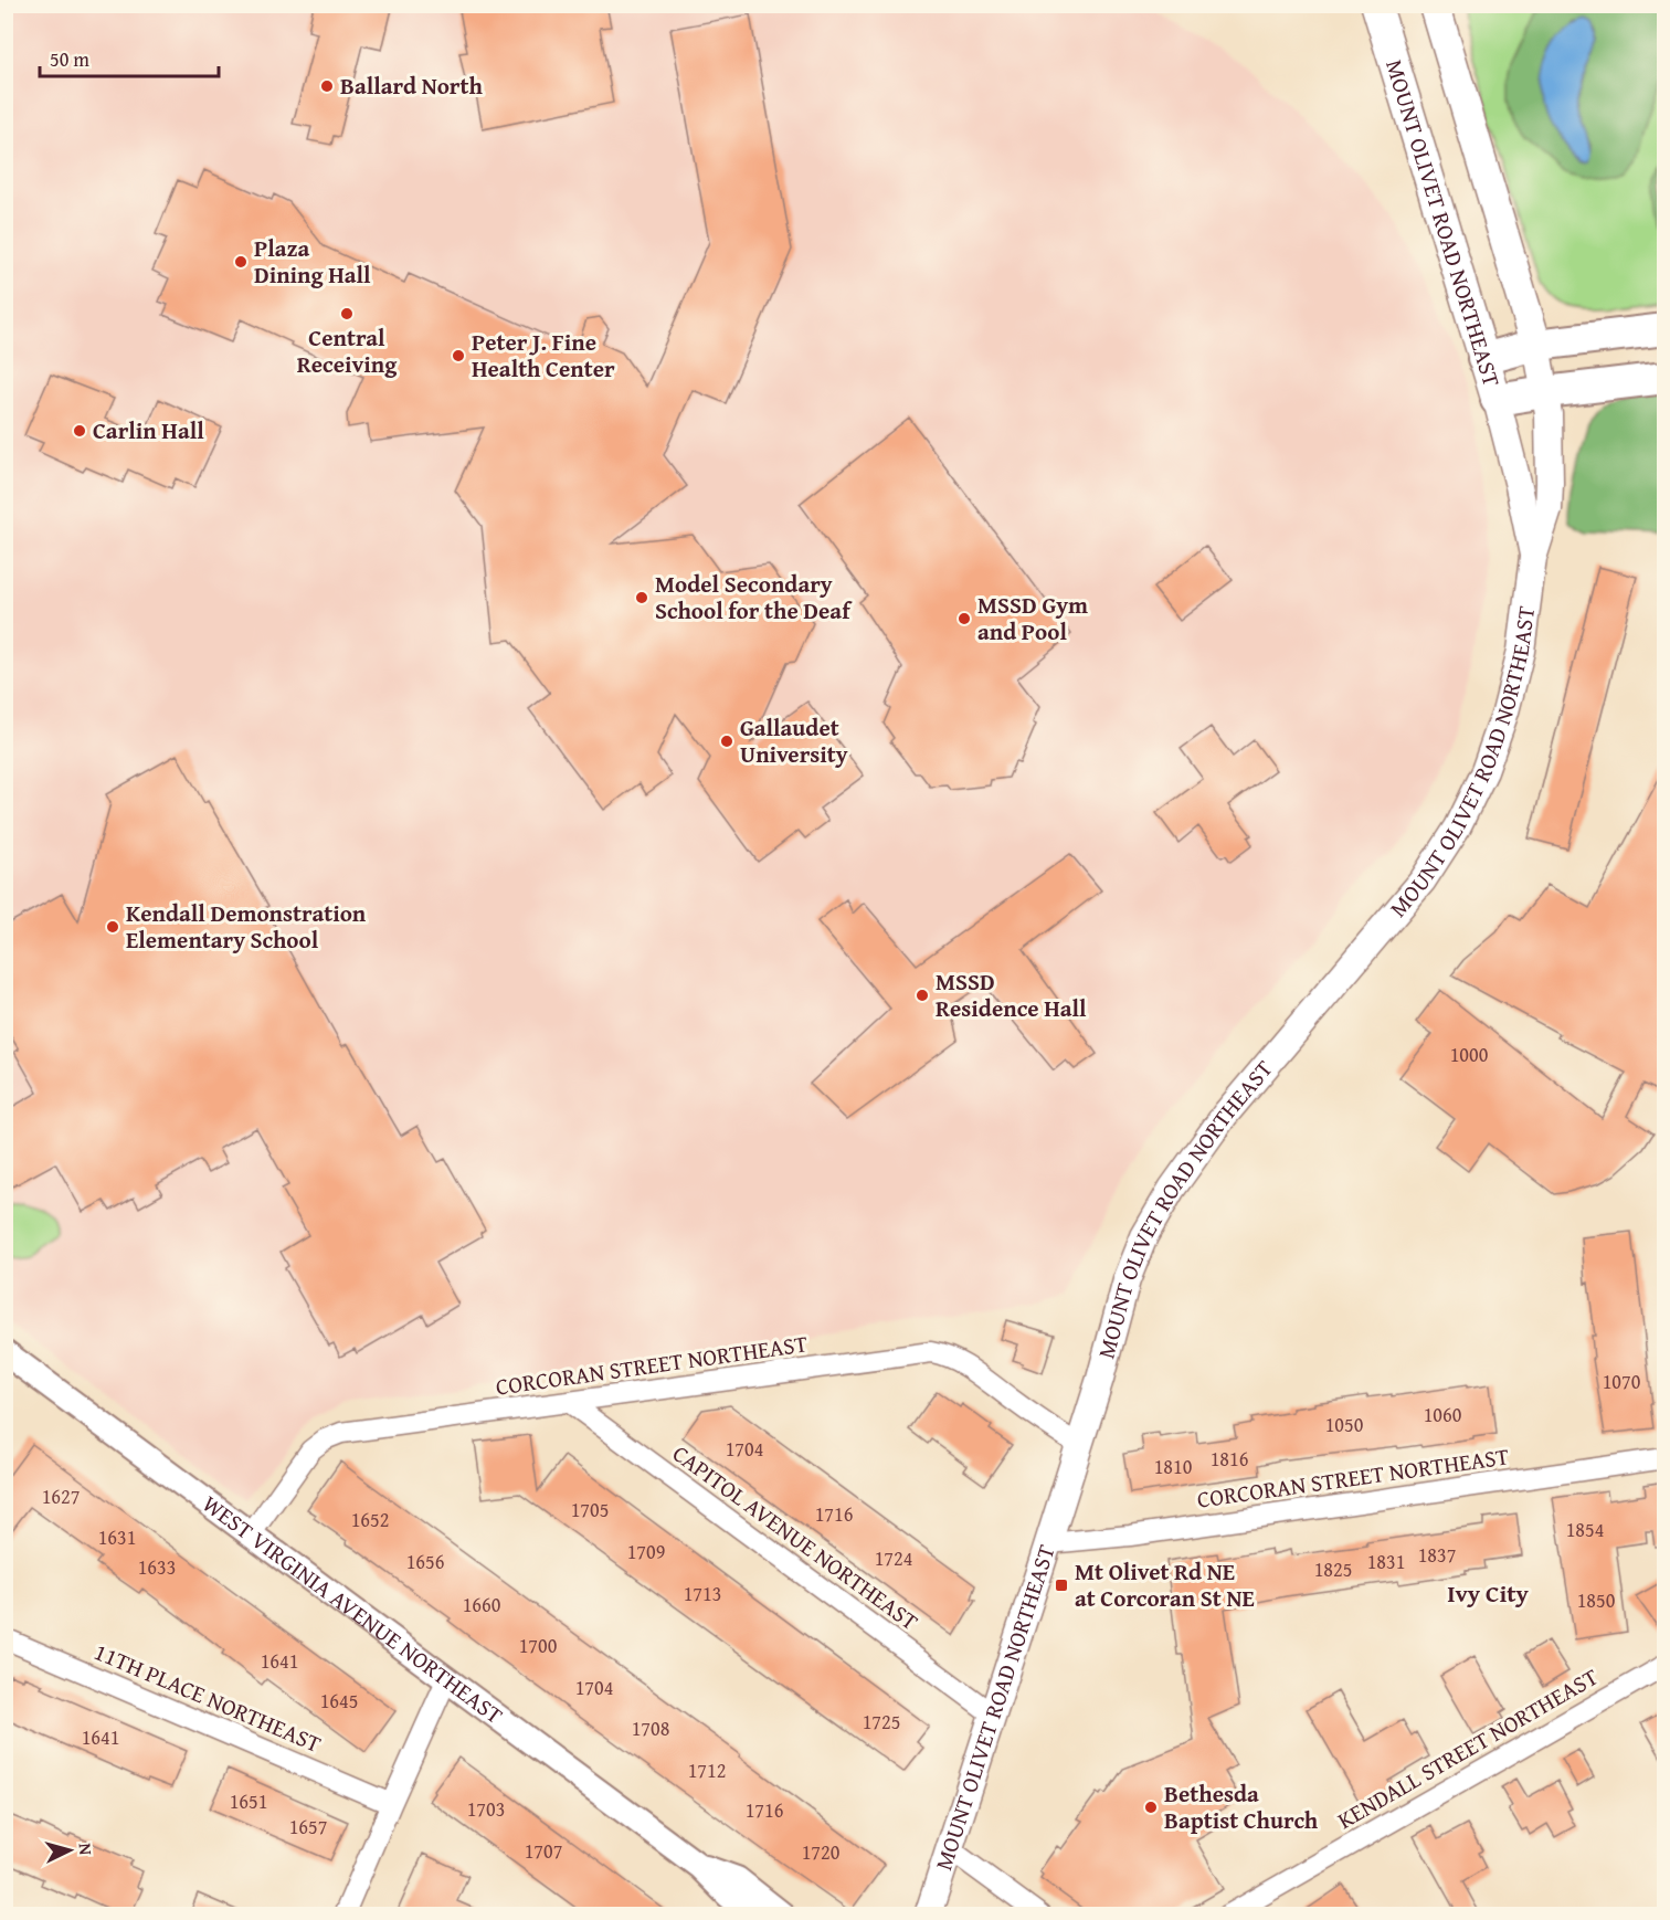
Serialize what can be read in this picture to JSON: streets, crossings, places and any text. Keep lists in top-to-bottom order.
{
  "streets": {
    "main road": ["MOUNT OLIVET ROAD NORTHEAST"],
    "street": [
      "CORCORAN STREET NORTHEAST",
      "CAPITOL AVENUE NORTHEAST",
      "WEST VIRGINIA AVENUE NORTHEAST",
      "11TH PLACE NORTHEAST",
      "KENDALL STREET NORTHEAST"
    ]
  },
  "crossings": [
    ["MOUNT OLIVET ROAD NORTHEAST", "CORCORAN STREET NORTHEAST"],
    ["MOUNT OLIVET ROAD NORTHEAST", "CAPITOL AVENUE NORTHEAST"],
    ["CORCORAN STREET NORTHEAST", "CAPITOL AVENUE NORTHEAST"],
    ["CORCORAN STREET NORTHEAST", "WEST VIRGINIA AVENUE NORTHEAST"]
  ],
  "districts": ["Ivy City"],
  "places": {
    "other": [
      "Ballard North",
      "Plaza Dining Hall",
      "Central Receiving",
      "Peter J. Fine Health Center",
      "Carlin Hall",
      "Model Secondary School for the Deaf",
      "MSSD Gym and Pool",
      "Gallaudet University",
      "Kendall Demonstration Elementary School",
      "MSSD Residence Hall",
      "Bethesda Baptist Church"
    ],
    "transit": ["Mt Olivet Rd NE at Corcoran St NE"]
  },
  "house_numbers": [
    "1000",
    "1070",
    "1060",
    "1050",
    "1704",
    "1816",
    "1810",
    "1627",
    "1705",
    "1716",
    "1652",
    "1854",
    "1631",
    "1709",
    "1837",
    "1724",
    "1656",
    "1831",
    "1633",
    "1825",
    "1713",
    "1850",
    "1660",
    "1700",
    "1641",
    "1704",
    "1645",
    "1725",
    "1708",
    "1641",
    "1712",
    "1651",
    "1703",
    "1716",
    "1657",
    "1707",
    "1720"
  ],
  "scale_bar": "50 m",
  "north": "right"
}
